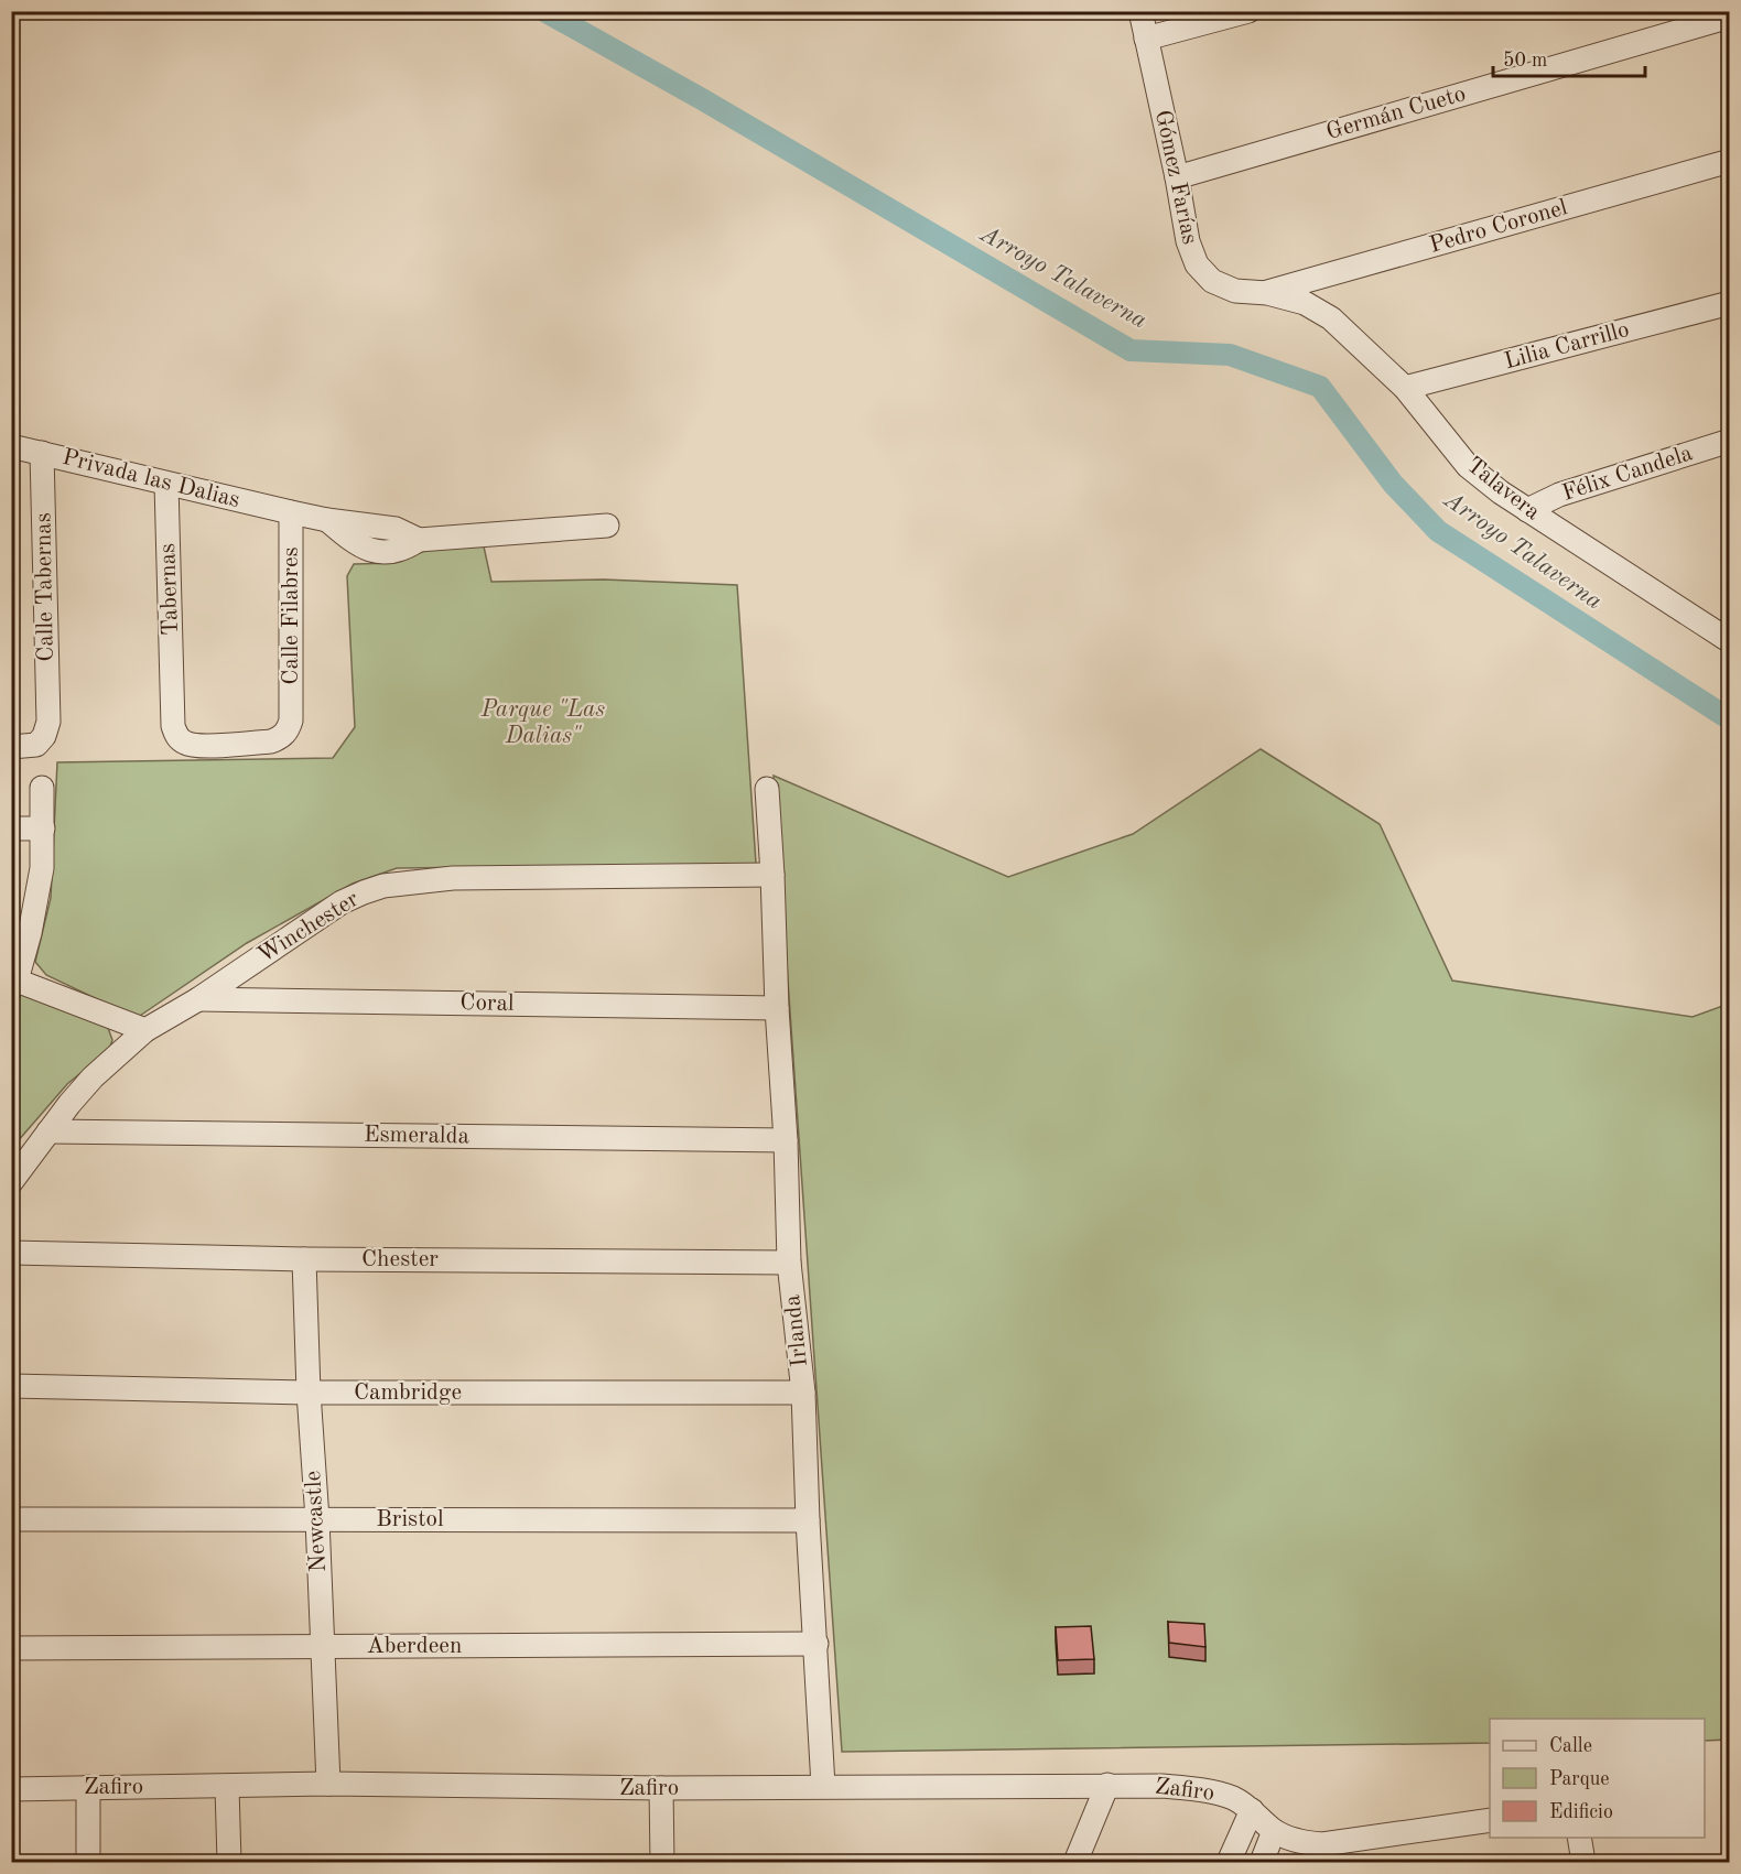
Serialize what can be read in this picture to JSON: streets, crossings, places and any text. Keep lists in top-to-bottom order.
{
  "streets": {
    "street": [
      "Germán Cueto",
      "Gómez Farías",
      "Pedro Coronel",
      "Lilia Carrillo",
      "Félix Candela",
      "Privada las Dalias",
      "Talavera",
      "Calle Tabernas",
      "Tabernas",
      "Calle Filabres",
      "Winchester",
      "Coral",
      "Esmeralda",
      "Chester",
      "Irlanda",
      "Cambridge",
      "Bristol",
      "Newcastle",
      "Aberdeen",
      "Zafiro"
    ]
  },
  "crossings": [
    ["Germán Cueto", "Gómez Farías"],
    ["Gómez Farías", "Pedro Coronel"],
    ["Gómez Farías", "Talavera"],
    ["Pedro Coronel", "Talavera"],
    ["Lilia Carrillo", "Talavera"],
    ["Félix Candela", "Talavera"],
    ["Privada las Dalias", "Calle Tabernas"],
    ["Privada las Dalias", "Tabernas"],
    ["Privada las Dalias", "Calle Filabres"],
    ["Tabernas", "Calle Filabres"],
    ["Winchester", "Coral"],
    ["Winchester", "Esmeralda"],
    ["Winchester", "Irlanda"],
    ["Coral", "Irlanda"],
    ["Esmeralda", "Irlanda"],
    ["Chester", "Irlanda"],
    ["Chester", "Newcastle"],
    ["Irlanda", "Cambridge"],
    ["Irlanda", "Bristol"],
    ["Irlanda", "Aberdeen"],
    ["Irlanda", "Zafiro"],
    ["Cambridge", "Newcastle"],
    ["Bristol", "Newcastle"],
    ["Newcastle", "Aberdeen"],
    ["Newcastle", "Zafiro"]
  ],
  "water": ["Arroyo Talaverna"],
  "parks": ["Parque \"Las Dalias\""],
  "legend": ["Calle", "Parque", "Edificio"],
  "scale_bar": "50 m"
}
